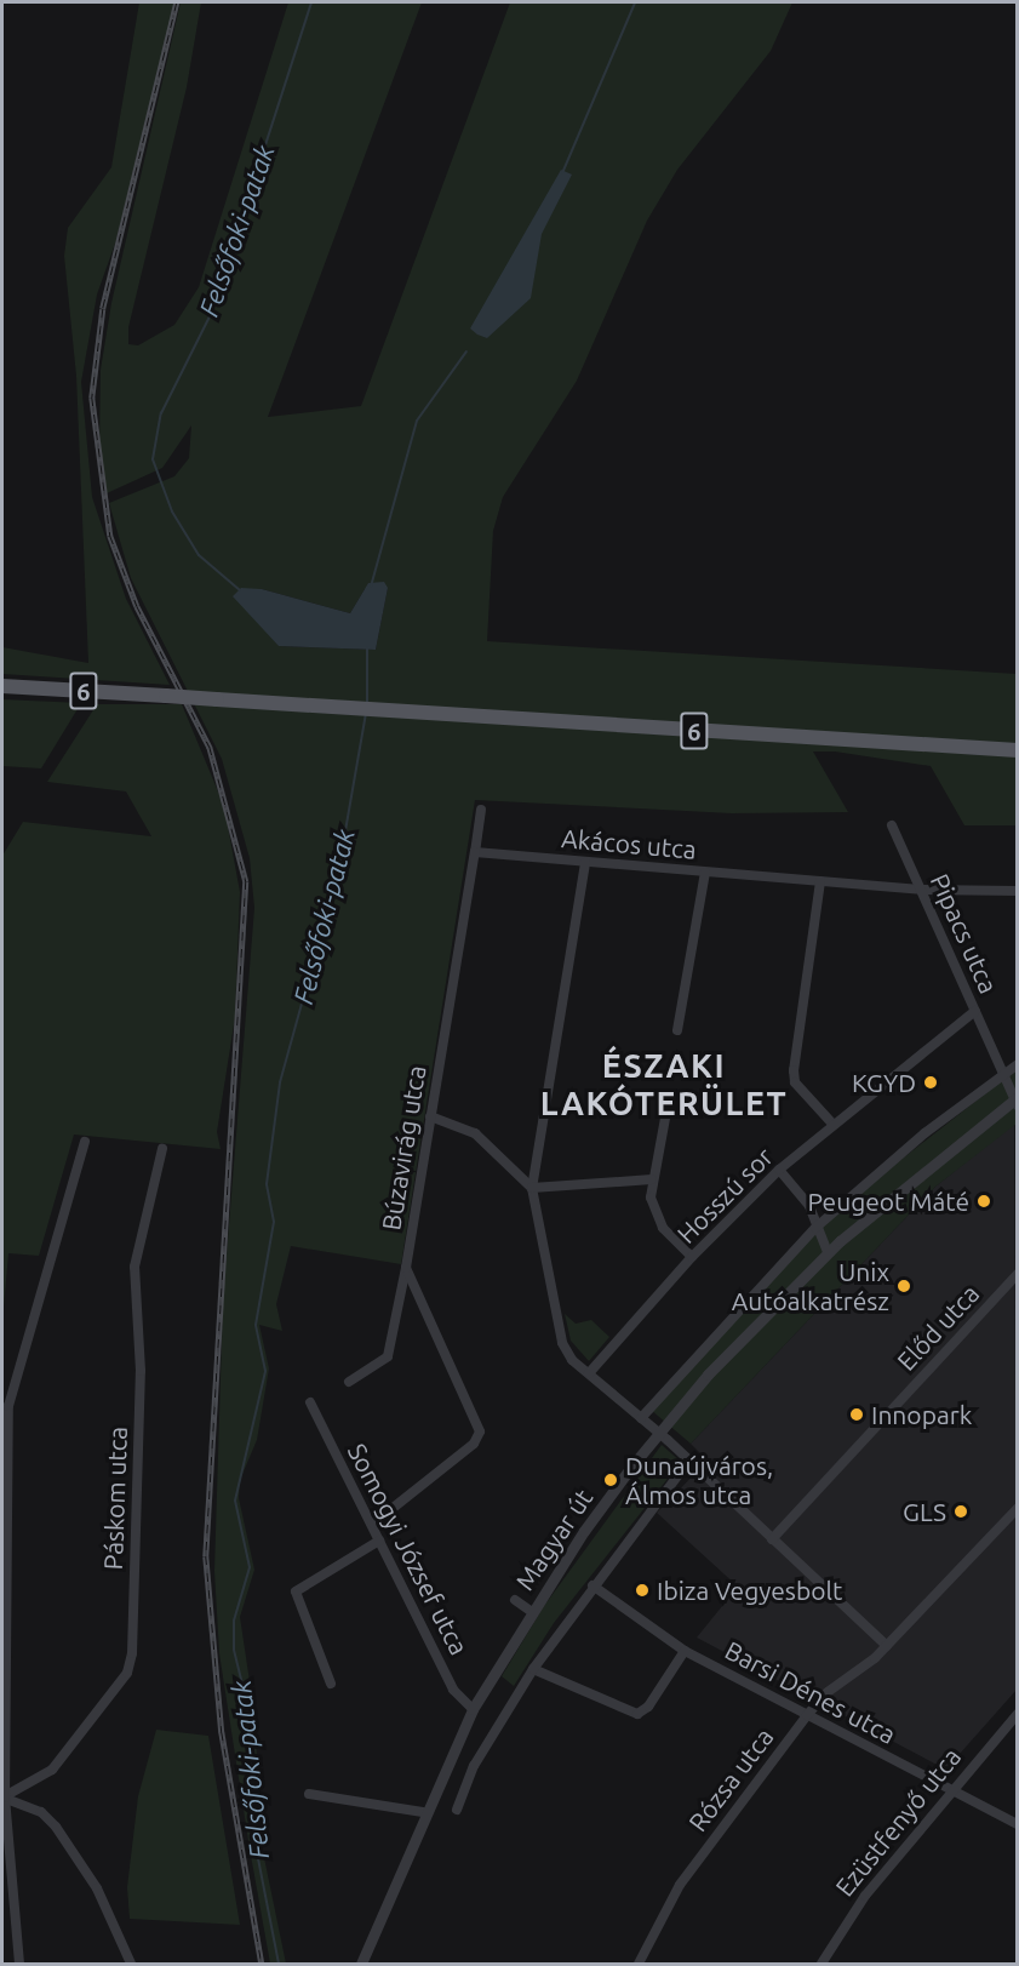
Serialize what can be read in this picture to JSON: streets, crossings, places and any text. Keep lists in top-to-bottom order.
{
  "streets": {
    "main road": ["6"],
    "street": [
      "Akácos utca",
      "Pipacs utca",
      "Búzavirág utca",
      "Hosszú sor",
      "Előd utca",
      "Páskom utca",
      "Magyar út",
      "Somogyi József utca",
      "Barsi Dénes utca",
      "Rózsa utca",
      "Ezüstfenyő utca"
    ]
  },
  "crossings": [
    ["Akácos utca", "Pipacs utca"],
    ["Akácos utca", "Búzavirág utca"],
    ["Pipacs utca", "Hosszú sor"],
    ["Pipacs utca", "Magyar út"],
    ["Búzavirág utca", "Somogyi József utca"],
    ["Magyar út", "Somogyi József utca"],
    ["Barsi Dénes utca", "Rózsa utca"],
    ["Barsi Dénes utca", "Ezüstfenyő utca"]
  ],
  "districts": ["ÉSZAKI LAKÓTERÜLET"],
  "water": ["Felsőfoki-patak"],
  "places": [
    "KGYD",
    "Peugeot Máté",
    "Unix Autóalkatrész",
    "Innopark",
    "Dunaújváros, Álmos utca",
    "GLS",
    "Ibiza Vegyesbolt"
  ]
}
